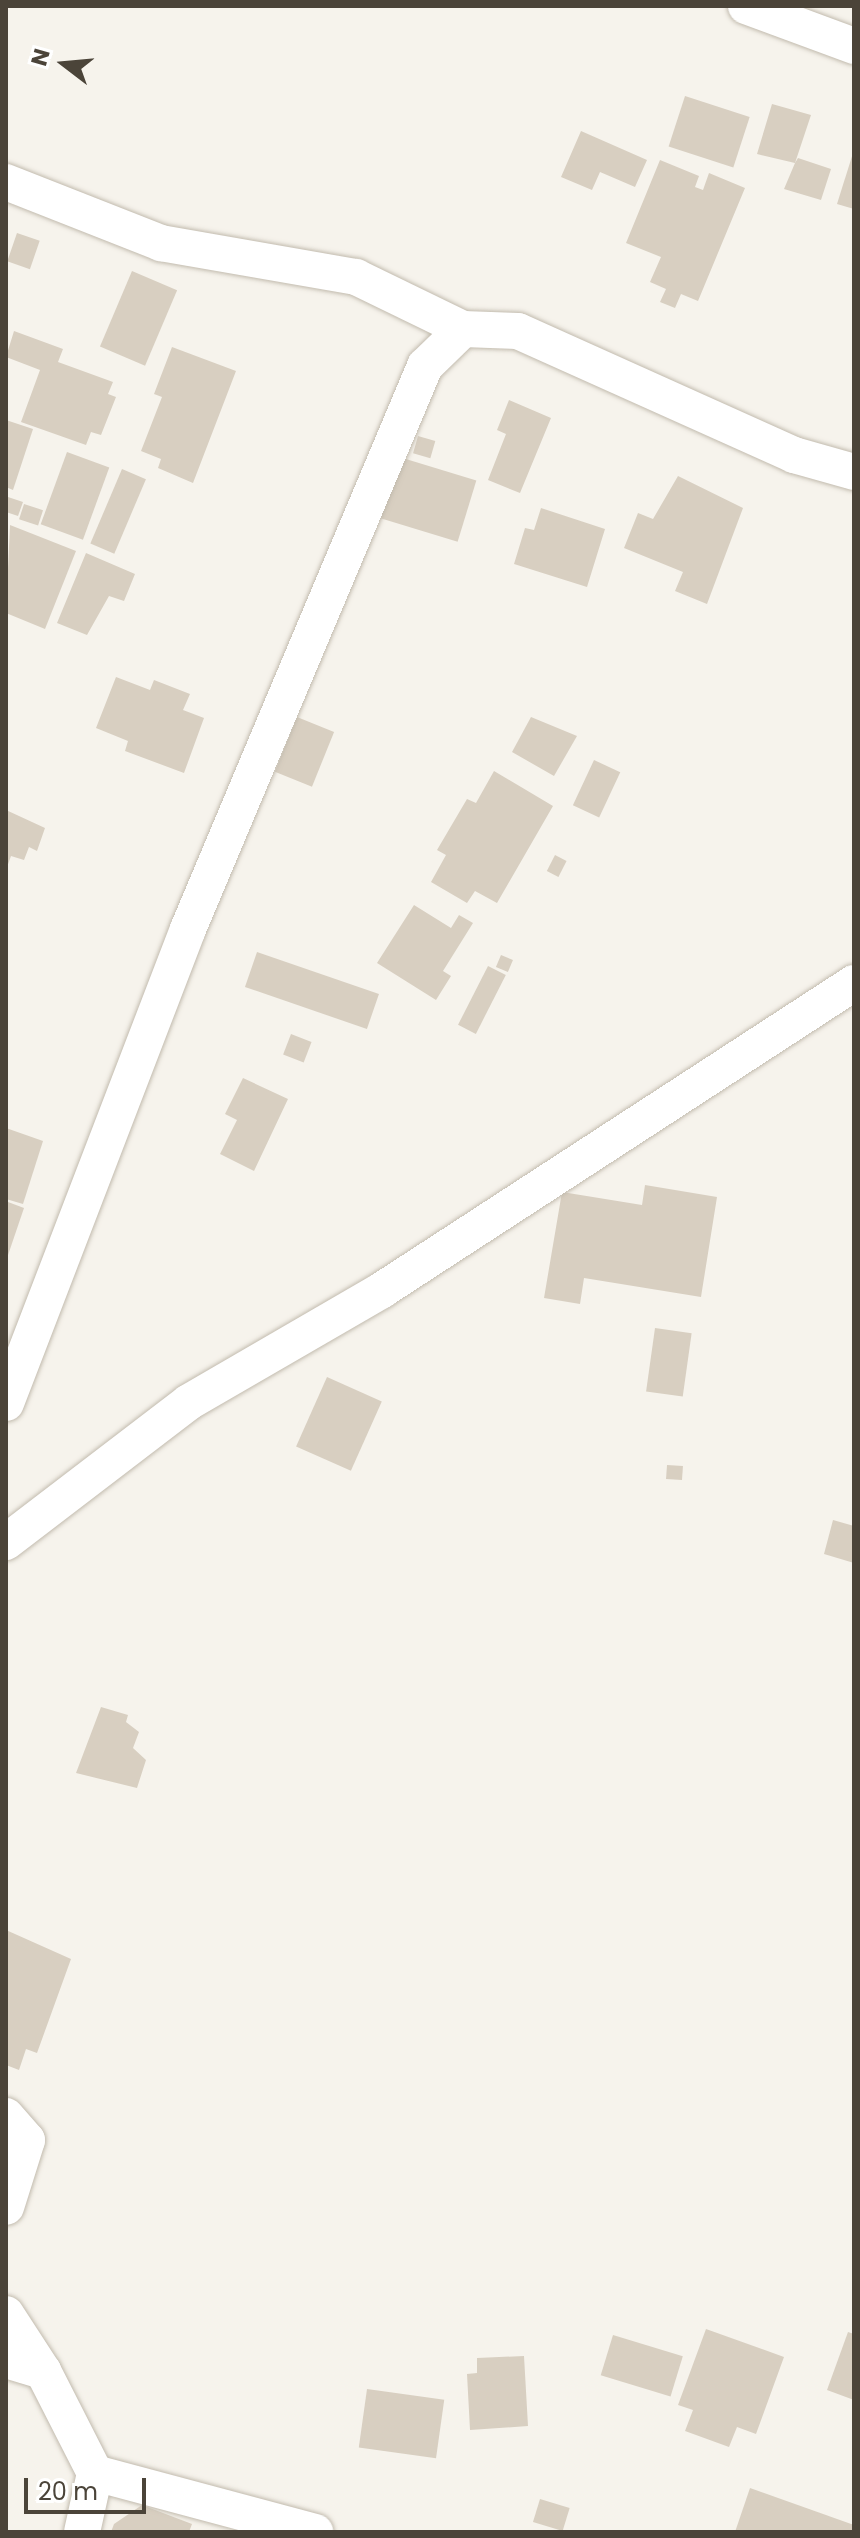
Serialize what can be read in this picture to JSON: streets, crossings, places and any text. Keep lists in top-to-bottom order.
{
  "scale_bar": "20 m",
  "north": "left"
}
